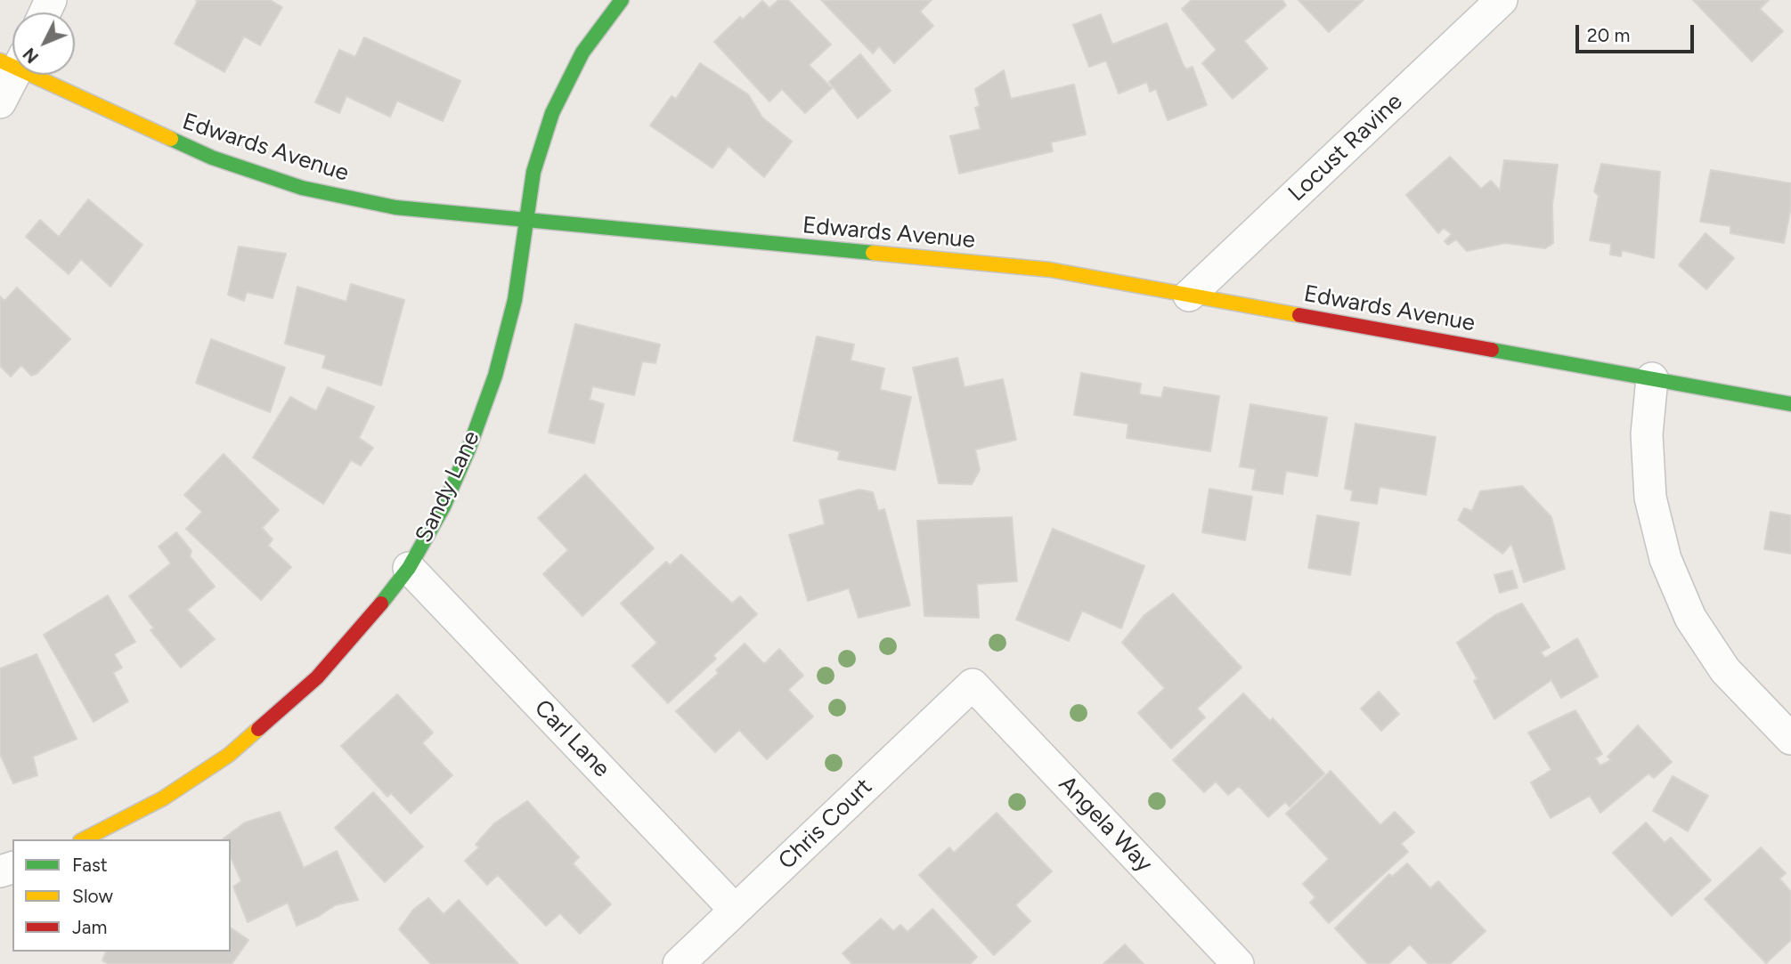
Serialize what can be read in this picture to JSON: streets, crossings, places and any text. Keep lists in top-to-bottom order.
{
  "streets": {
    "street": [
      "Edwards Avenue",
      "Locust Ravine",
      "Sandy Lane",
      "Carl Lane",
      "Chris Court",
      "Angela Way"
    ]
  },
  "crossings": [
    ["Edwards Avenue", "Locust Ravine"],
    ["Edwards Avenue", "Sandy Lane"],
    ["Sandy Lane", "Carl Lane"],
    ["Carl Lane", "Chris Court"],
    ["Chris Court", "Angela Way"]
  ],
  "legend": ["Fast", "Slow", "Jam"],
  "scale_bar": "20 m",
  "north": "bottom left"
}
